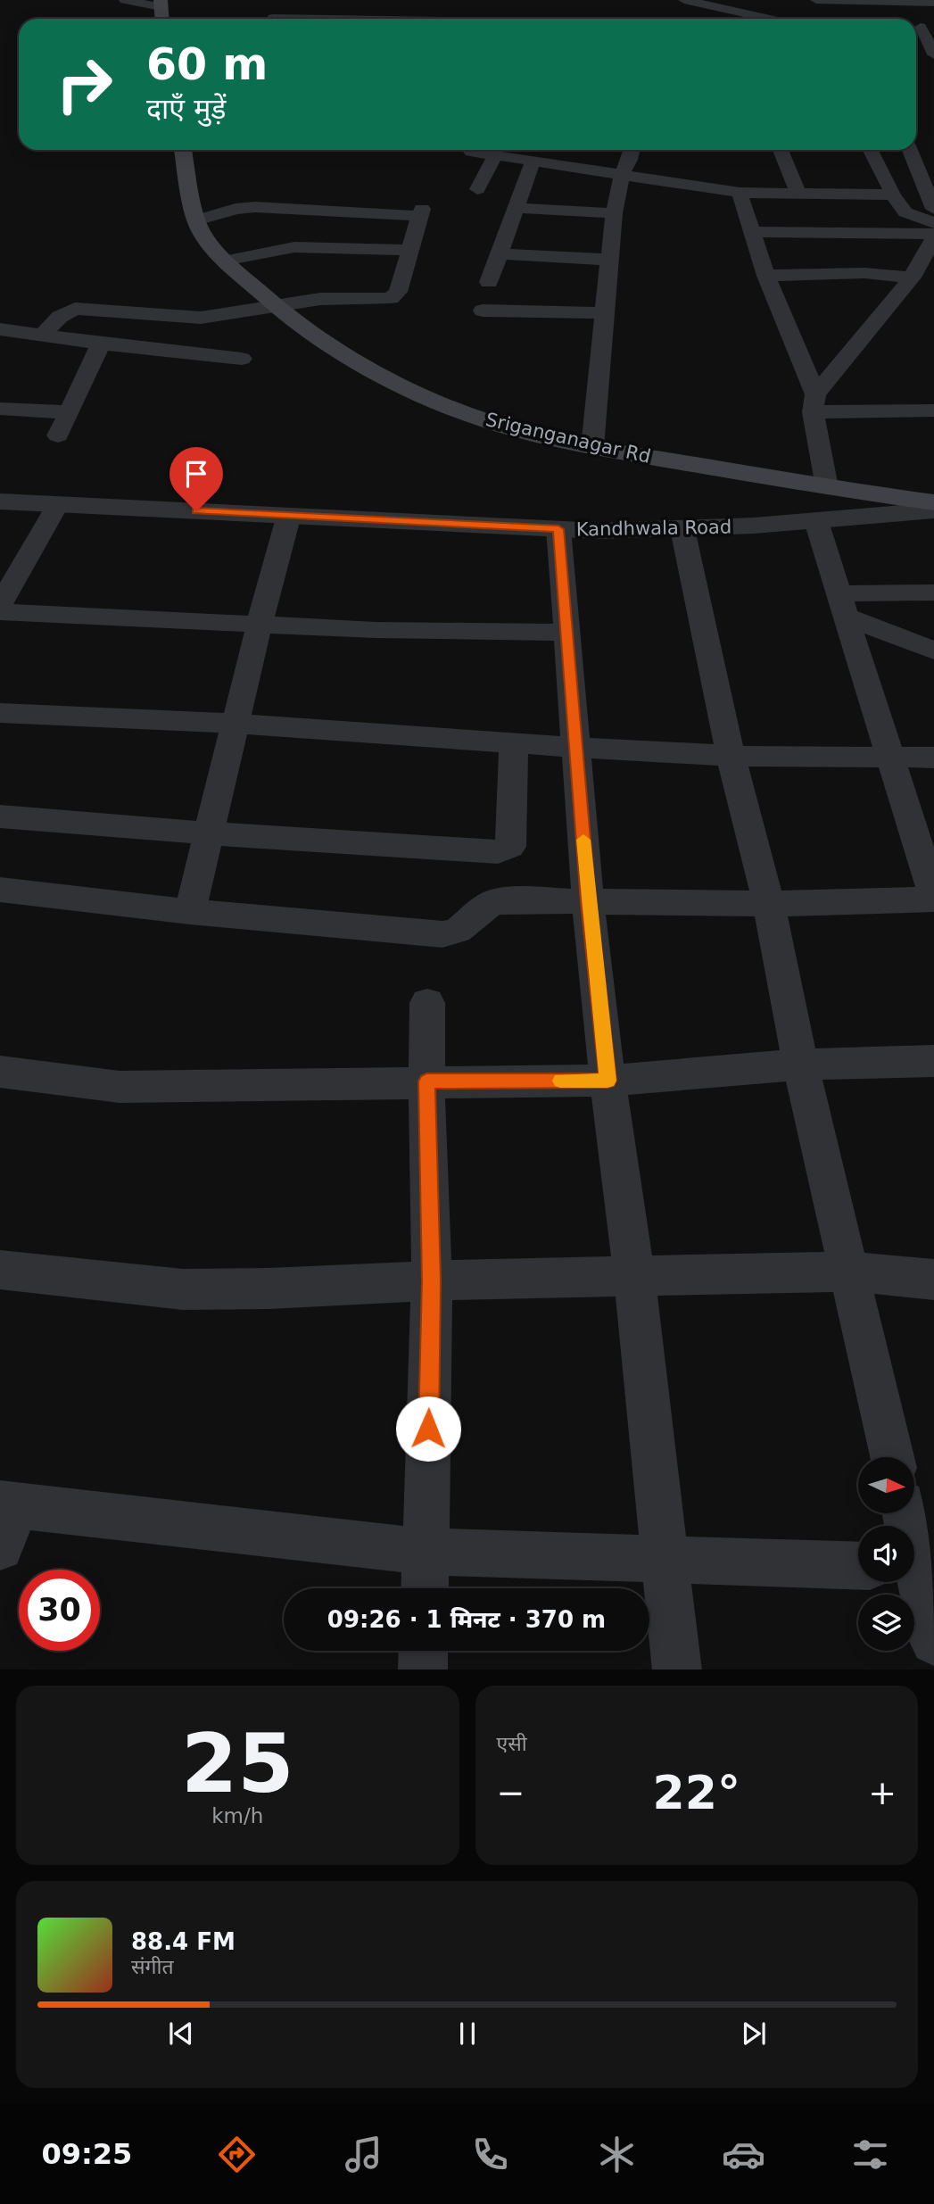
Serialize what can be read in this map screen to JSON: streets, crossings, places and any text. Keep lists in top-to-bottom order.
{
  "streets": {
    "main road": ["Sriganganagar Rd"],
    "street": ["Kandhwala Road"]
  },
  "north": "right",
  "page": {
    "turn": ["60 m", "दाएँ मुड़ें"],
    "limit": "30",
    "trip": "09:26 · 1 मिनट · 370 m",
    "tile": [
      ["25", "km/h"],
      "एसी"
    ],
    "heat": ["−", "22°", "+"],
    "song": ["88.4 FM", "संगीत"],
    "tabs": "09:25"
  }
}
